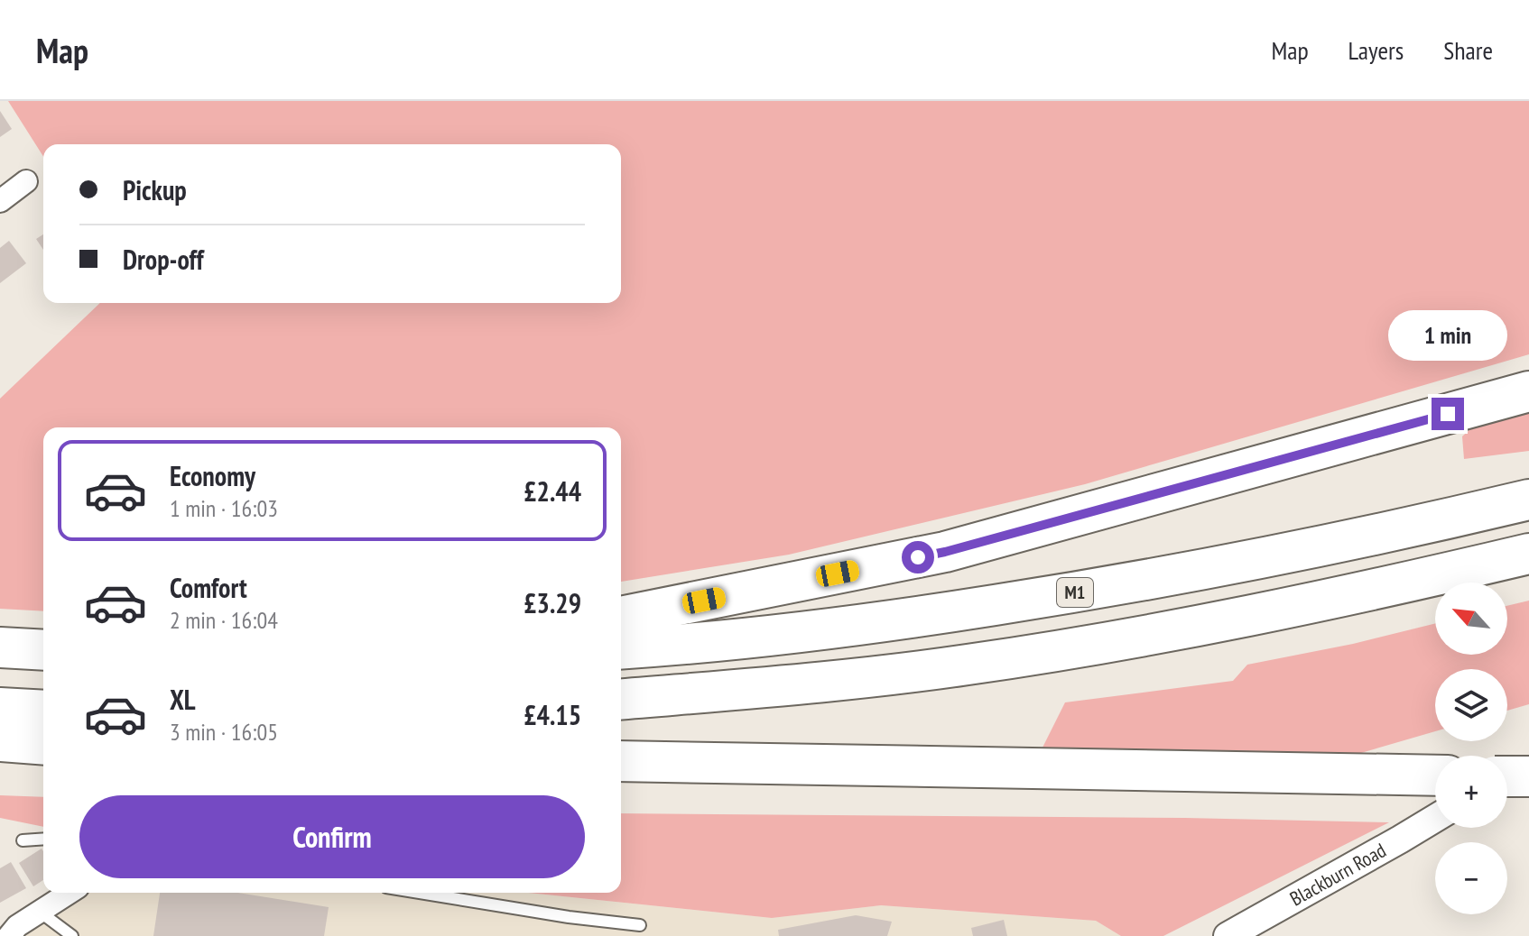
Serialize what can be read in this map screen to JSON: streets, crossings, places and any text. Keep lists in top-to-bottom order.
{
  "streets": {
    "highway": ["M1"],
    "street": ["Blackburn Road"]
  },
  "north": "top left",
  "page": {
    "header": "Map",
    "nav": ["Map", "Layers", "Share"],
    "banner": ["Pickup", "Drop-off"],
    "bubble": "1 min",
    "list": [
      {
        "name": "Economy",
        "note": "1 min · 16:03",
        "value": "£2.44"
      },
      {
        "name": "Comfort",
        "note": "2 min · 16:04",
        "value": "£3.29"
      },
      {
        "name": "XL",
        "note": "3 min · 16:05",
        "value": "£4.15"
      }
    ],
    "map_buttons": ["+", "−"],
    "buttons": "Confirm"
  }
}
